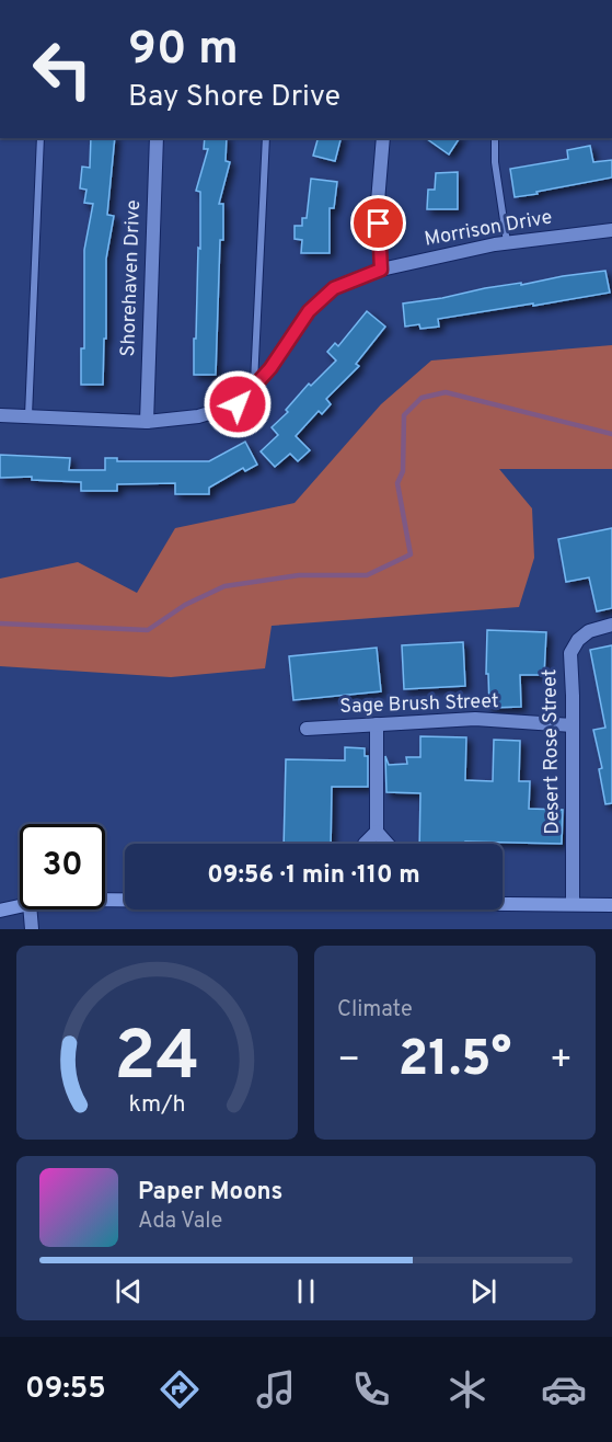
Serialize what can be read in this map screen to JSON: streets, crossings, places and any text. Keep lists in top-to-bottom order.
{
  "streets": {
    "street": [
      "Morrison Drive",
      "Shorehaven Drive",
      "Sage Brush Street",
      "Desert Rose Street"
    ]
  },
  "crossings": [
    ["Morrison Drive", "Shorehaven Drive"],
    ["Sage Brush Street", "Desert Rose Street"]
  ],
  "page": {
    "turn": ["90 m", "Bay Shore Drive"],
    "limit": "30",
    "trip": "09:56 · 1 min · 110 m",
    "tile": "Climate",
    "heat": ["−", "21.5°", "+"],
    "song": ["Paper Moons", "Ada Vale"],
    "tabs": "09:55",
    "gauge": ["24", "km/h"]
  }
}
